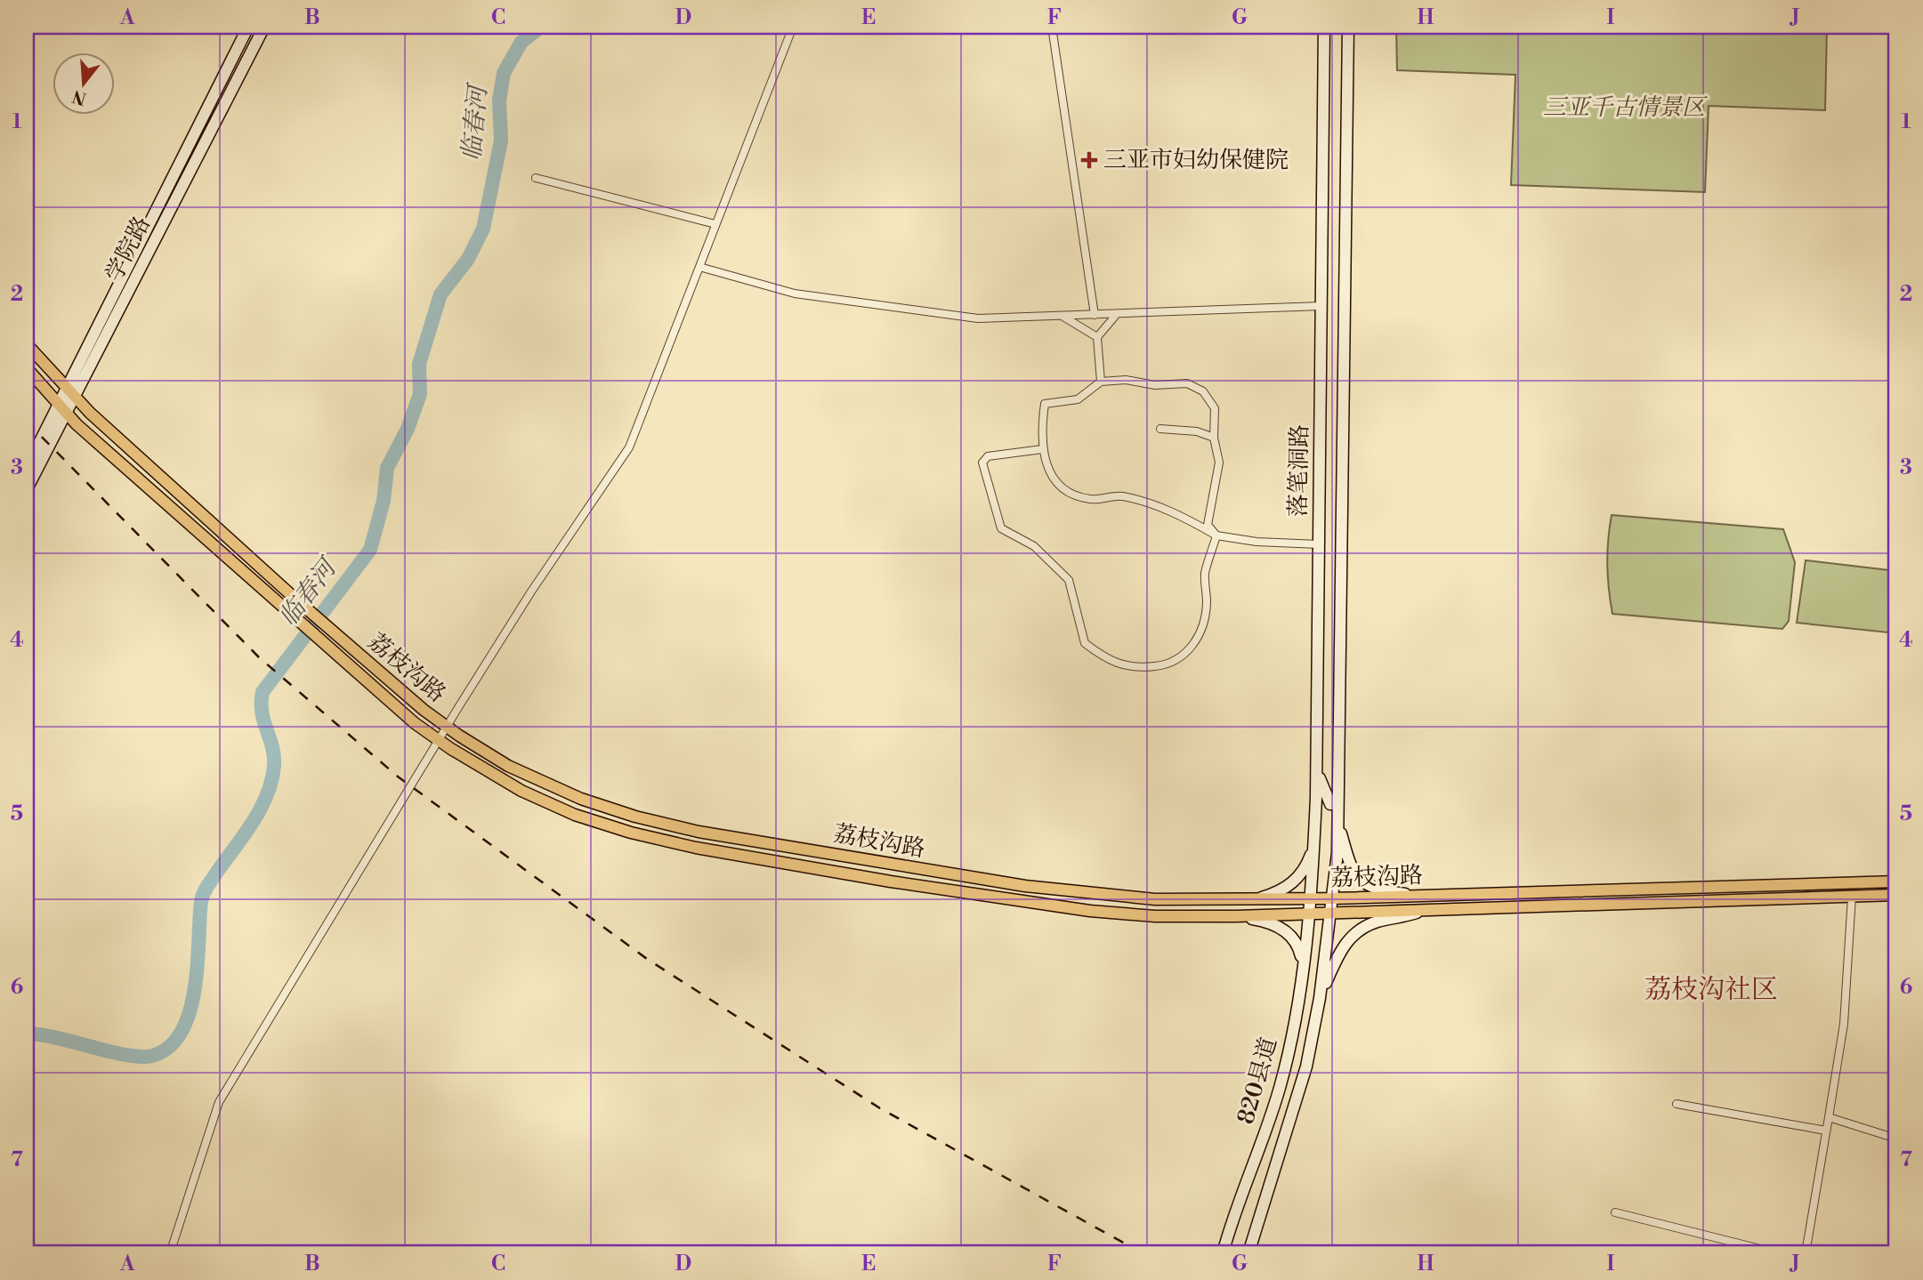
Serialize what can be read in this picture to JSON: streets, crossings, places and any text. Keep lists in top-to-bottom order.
{
  "streets": {
    "main road": [
      "学院路",
      "落笔洞路",
      "荔枝沟路",
      "820县道"
    ]
  },
  "crossings": [
    ["学院路", "荔枝沟路"],
    ["落笔洞路", "荔枝沟路"],
    ["落笔洞路", "820县道"],
    ["荔枝沟路", "820县道"]
  ],
  "districts": ["荔枝沟社区"],
  "water": ["临春河"],
  "parks": ["三亚千古情景区"],
  "places": {
    "health": ["三亚市妇幼保健院"]
  },
  "north": "bottom",
  "grid": {
    "columns": [
      "A",
      "B",
      "C",
      "D",
      "E",
      "F",
      "G",
      "H",
      "I",
      "J"
    ],
    "rows": [
      "1",
      "2",
      "3",
      "4",
      "5",
      "6",
      "7"
    ]
  }
}
